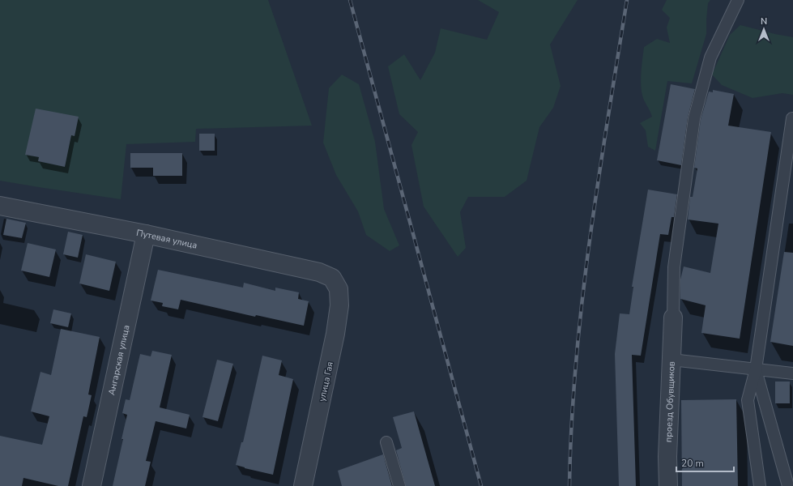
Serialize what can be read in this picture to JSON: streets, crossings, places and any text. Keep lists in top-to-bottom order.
{
  "streets": {
    "street": [
      "Путевая улица",
      "Ангарская улица",
      "улица Гая",
      "проезд Обувщиков"
    ]
  },
  "crossings": [
    ["Путевая улица", "Ангарская улица"],
    ["Путевая улица", "улица Гая"]
  ],
  "scale_bar": "20 m",
  "north": "top"
}
